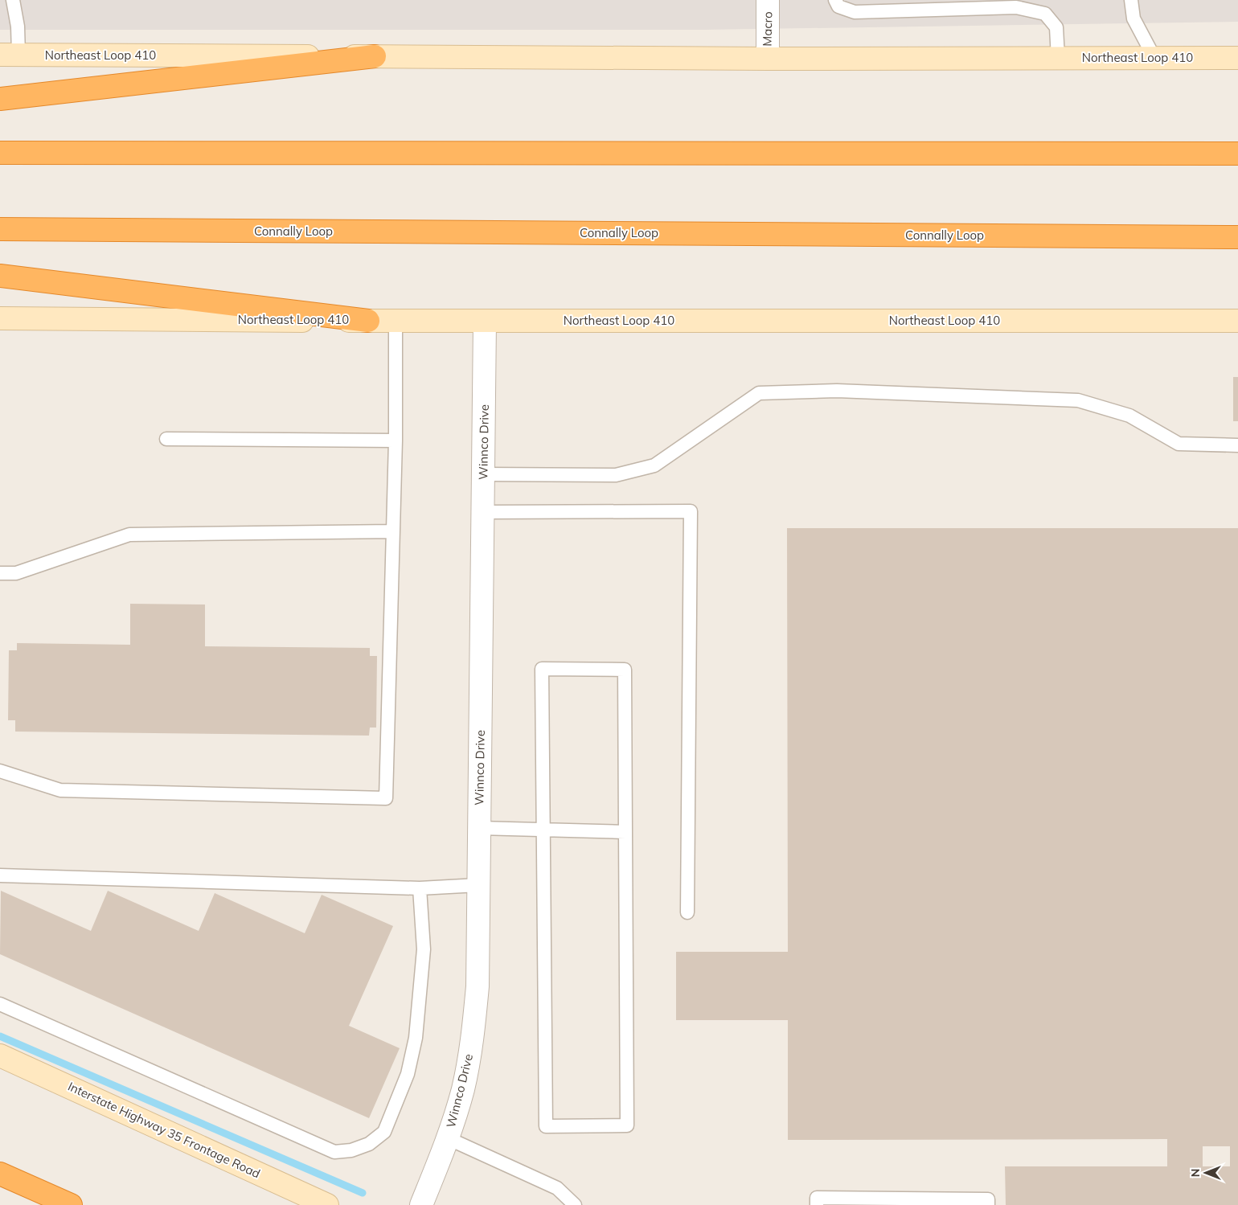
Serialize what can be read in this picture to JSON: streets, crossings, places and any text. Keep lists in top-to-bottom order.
{
  "streets": {
    "highway": ["Connally Loop"],
    "main road": ["Northeast Loop 410", "Interstate Highway 35 Frontage Road"],
    "street": ["Macro", "Winnco Drive"]
  },
  "crossings": [
    ["Macro", "Northeast Loop 410"],
    ["Northeast Loop 410", "Winnco Drive"]
  ],
  "north": "left"
}
